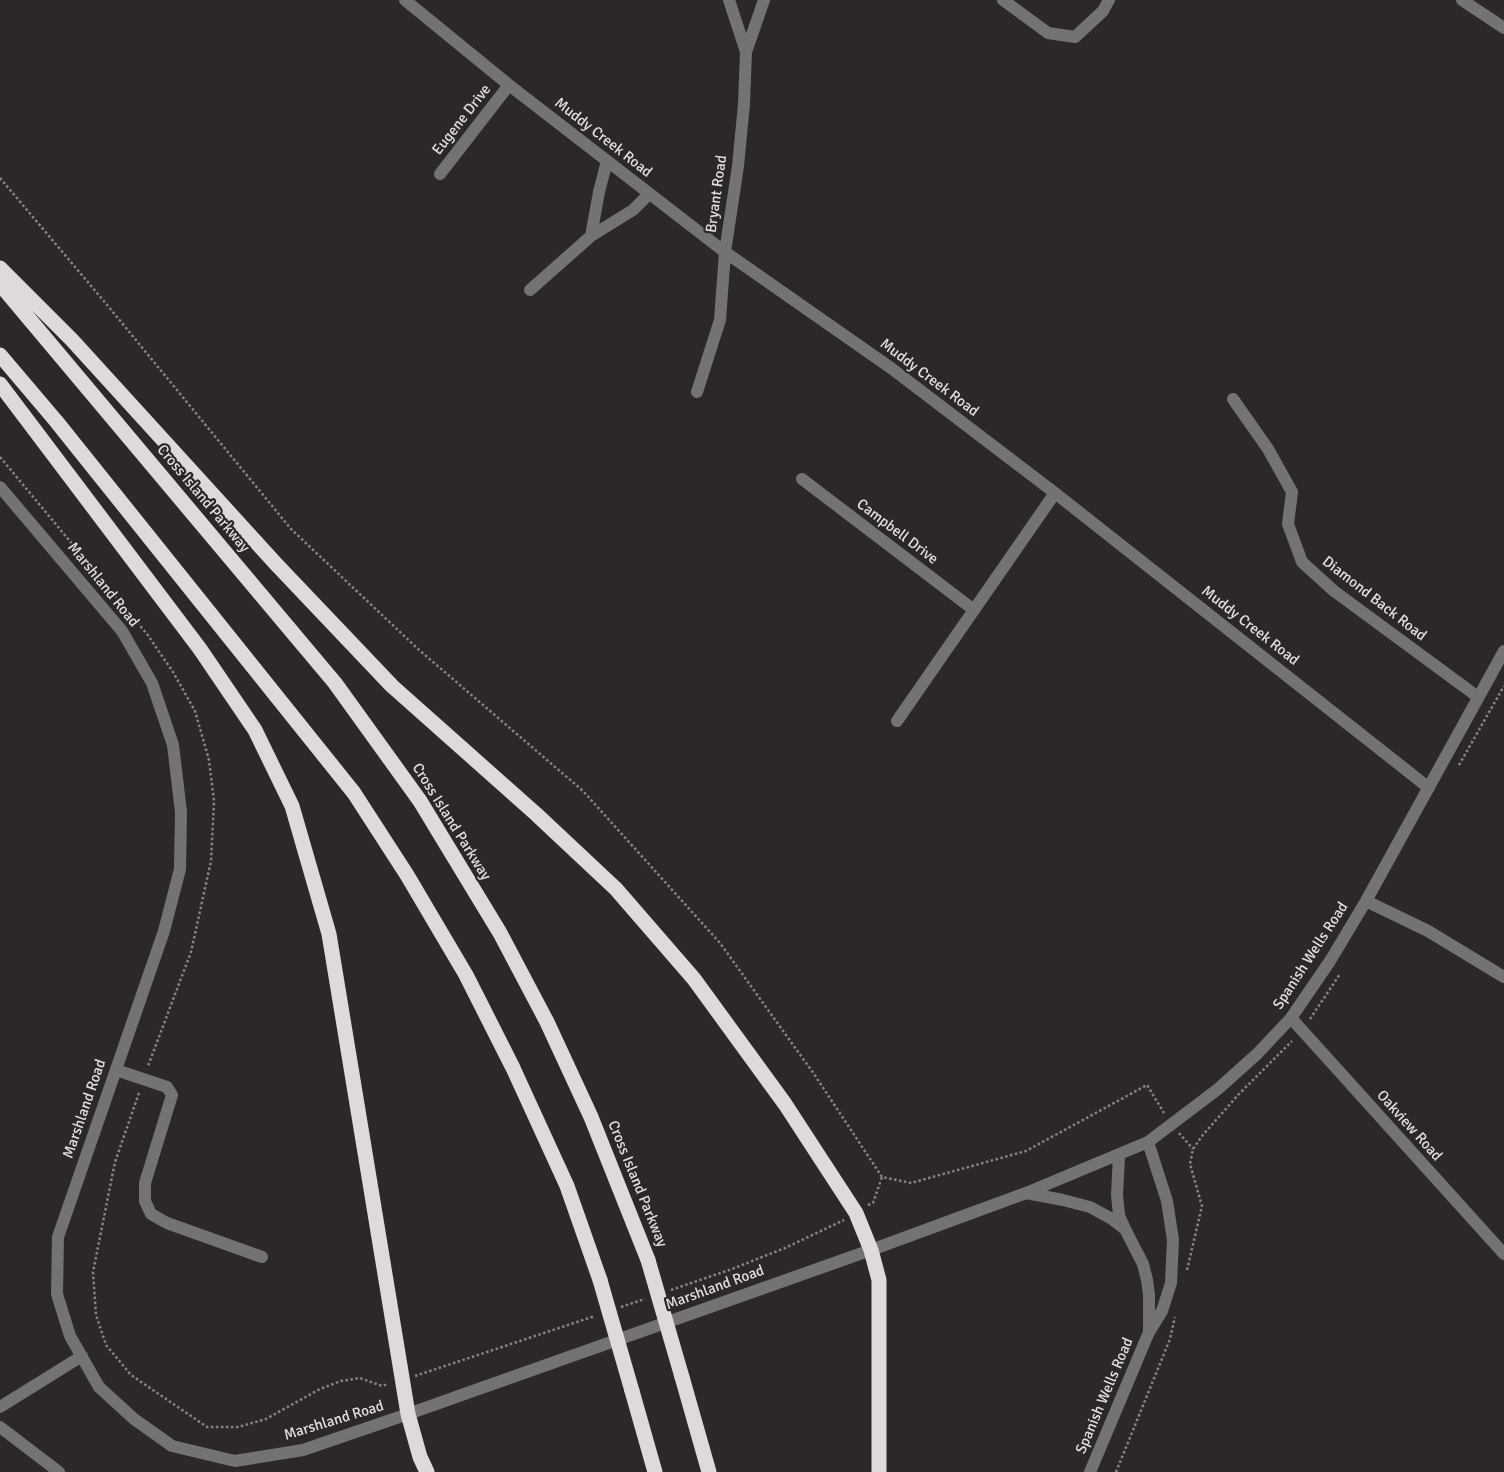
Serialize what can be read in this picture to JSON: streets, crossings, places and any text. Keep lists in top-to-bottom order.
{
  "streets": {
    "highway": ["Cross Island Parkway"],
    "street": [
      "Eugene Drive",
      "Muddy Creek Road",
      "Bryant Road",
      "Campbell Drive",
      "Marshland Road",
      "Diamond Back Road",
      "Spanish Wells Road",
      "Oakview Road"
    ]
  },
  "crossings": [
    ["Eugene Drive", "Muddy Creek Road"],
    ["Muddy Creek Road", "Bryant Road"],
    ["Muddy Creek Road", "Spanish Wells Road"],
    ["Marshland Road", "Spanish Wells Road"],
    ["Diamond Back Road", "Spanish Wells Road"],
    ["Spanish Wells Road", "Oakview Road"]
  ]
}
